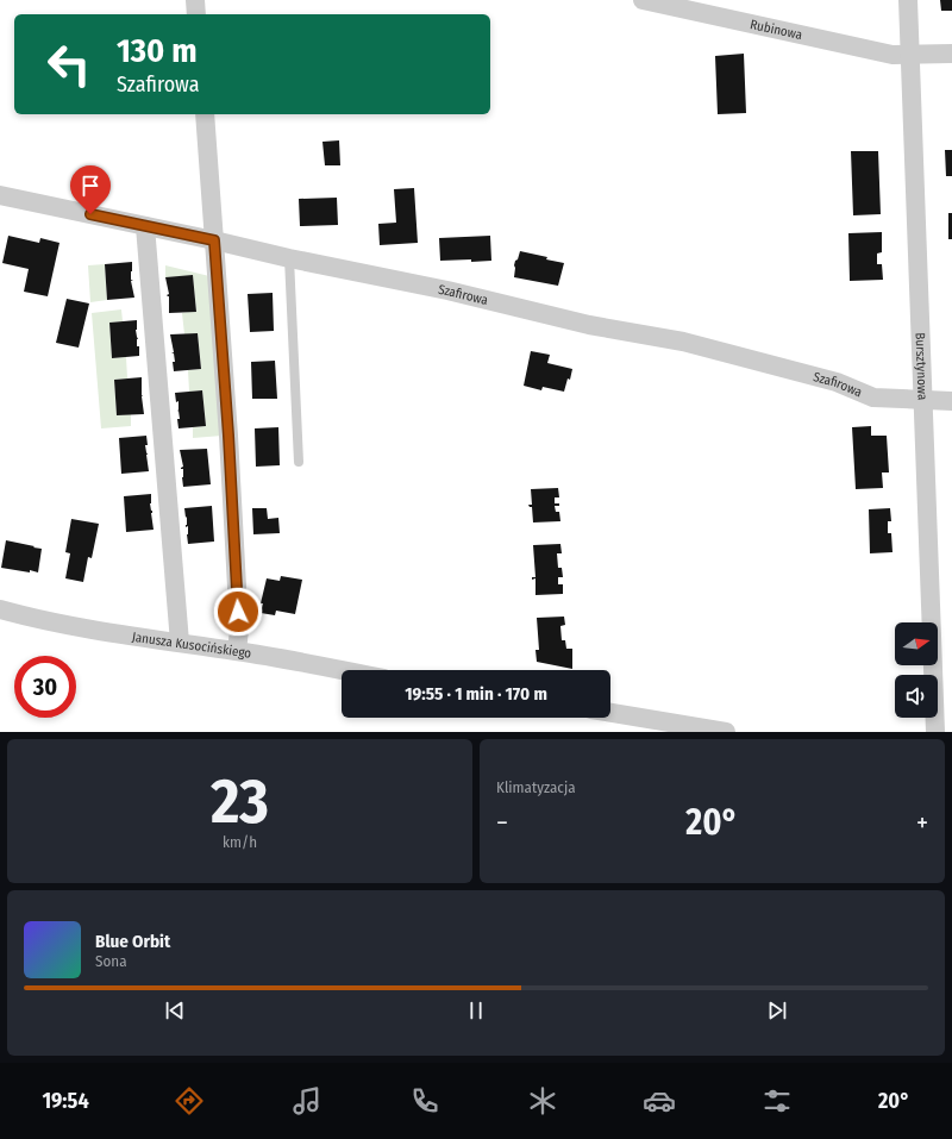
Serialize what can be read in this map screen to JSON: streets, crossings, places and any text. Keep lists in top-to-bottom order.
{
  "streets": {
    "street": [
      "Rubinowa",
      "Szafirowa",
      "Bursztynowa",
      "Janusza Kusocińskiego"
    ]
  },
  "crossings": [
    ["Rubinowa", "Bursztynowa"],
    ["Szafirowa", "Bursztynowa"]
  ],
  "north": "right",
  "page": {
    "turn": ["130 m", "Szafirowa"],
    "limit": "30",
    "trip": "19:55 · 1 min · 170 m",
    "tile": [
      ["23", "km/h"],
      "Klimatyzacja"
    ],
    "heat": ["−", "20°", "+"],
    "song": ["Blue Orbit", "Sona"],
    "tabs": ["19:54", "20°"]
  }
}
